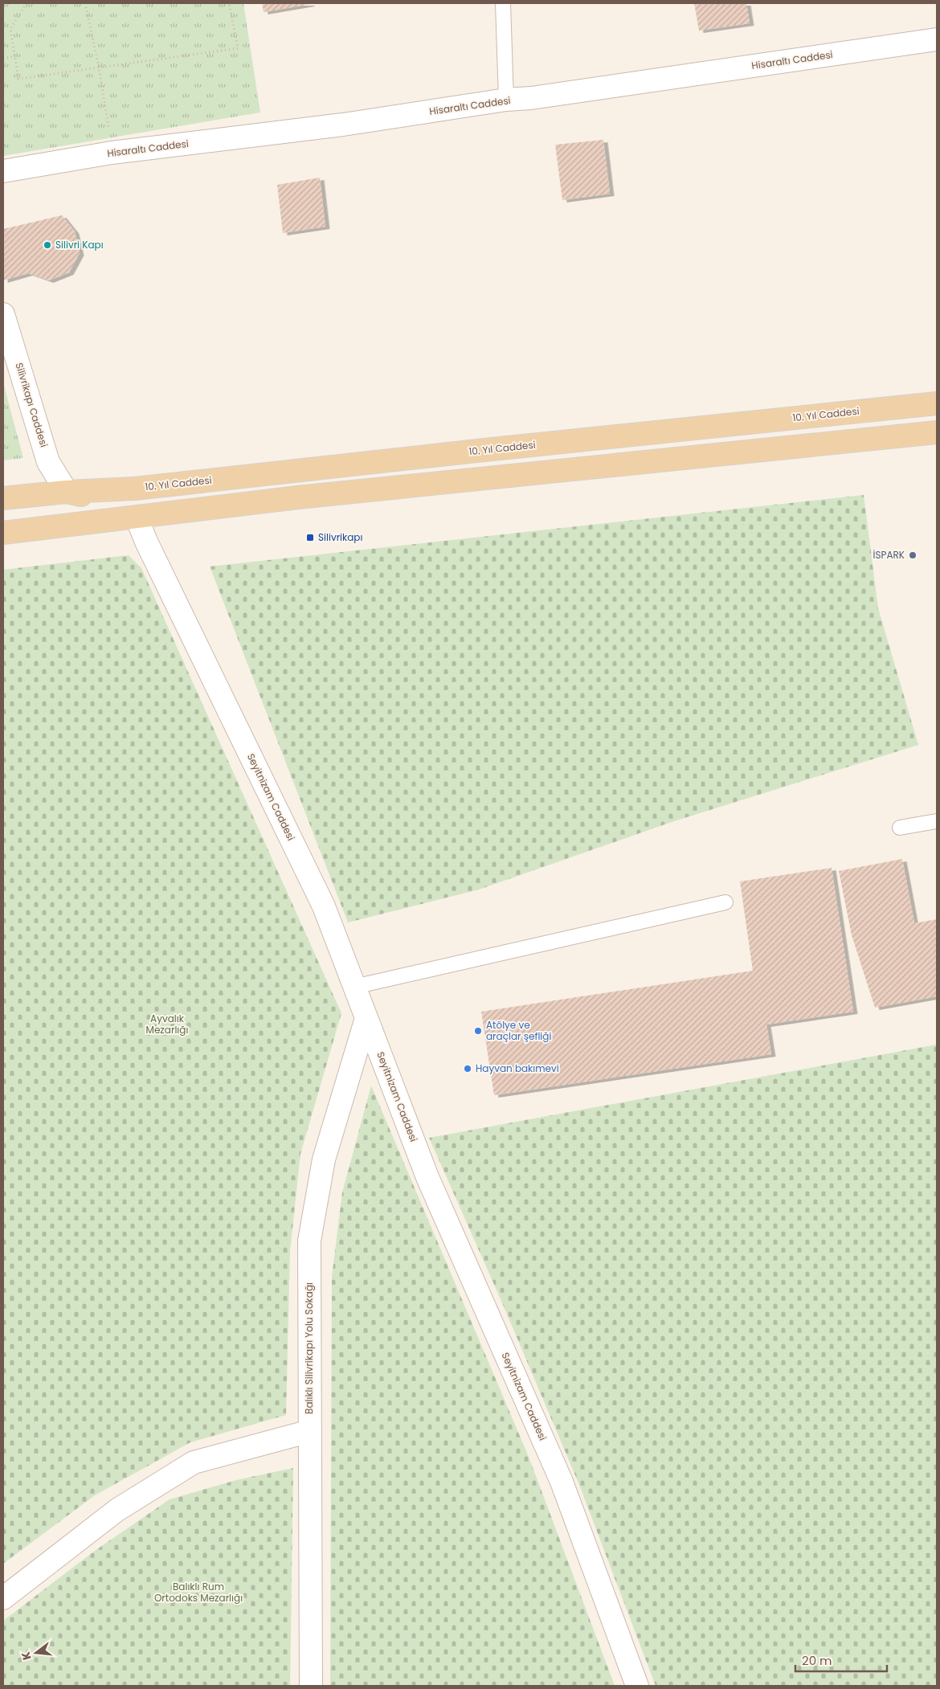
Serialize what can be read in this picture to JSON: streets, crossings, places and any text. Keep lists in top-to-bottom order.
{
  "streets": {
    "main road": ["10. Yıl Caddesi"],
    "street": [
      "Hisaraltı Caddesi",
      "Silivrikapı Caddesi",
      "Seyitnizam Caddesi",
      "Balıklı Silivrikapı Yolu Sokağı"
    ]
  },
  "crossings": [
    ["Silivrikapı Caddesi", "10. Yıl Caddesi"],
    ["Seyitnizam Caddesi", "Balıklı Silivrikapı Yolu Sokağı"]
  ],
  "parks": ["Ayvalık Mezarlığı", "Balıklı Rum Ortodoks Mezarlığı"],
  "places": {
    "other": [
      "Silivri Kapı",
      "İSPARK",
      "Atölye ve araçlar şefliği",
      "Hayvan bakımevi"
    ],
    "transit": ["Silivrikapı"]
  },
  "scale_bar": "20 m",
  "north": "left"
}
